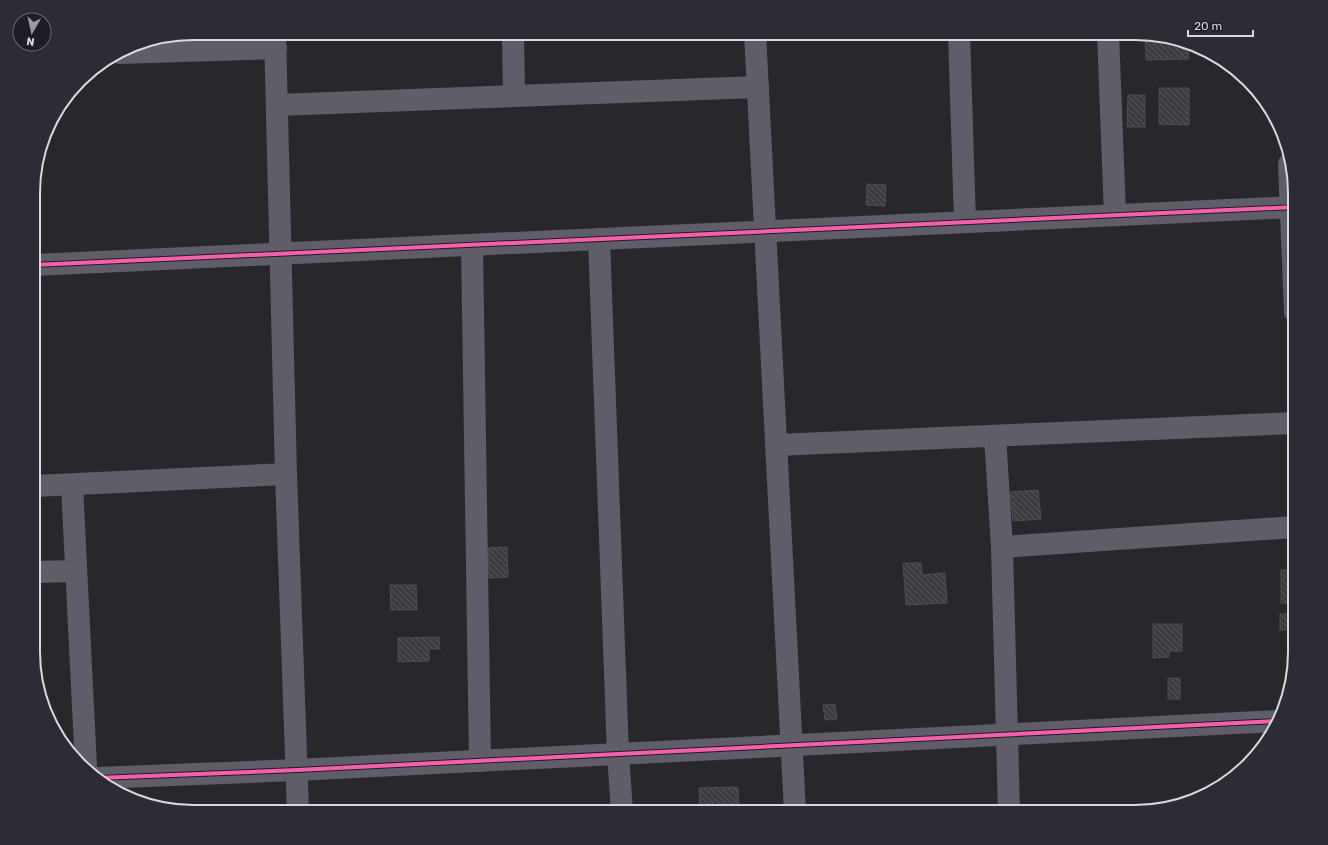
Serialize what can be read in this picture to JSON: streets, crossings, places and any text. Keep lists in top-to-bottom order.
{
  "scale_bar": "20 m",
  "north": "bottom"
}
